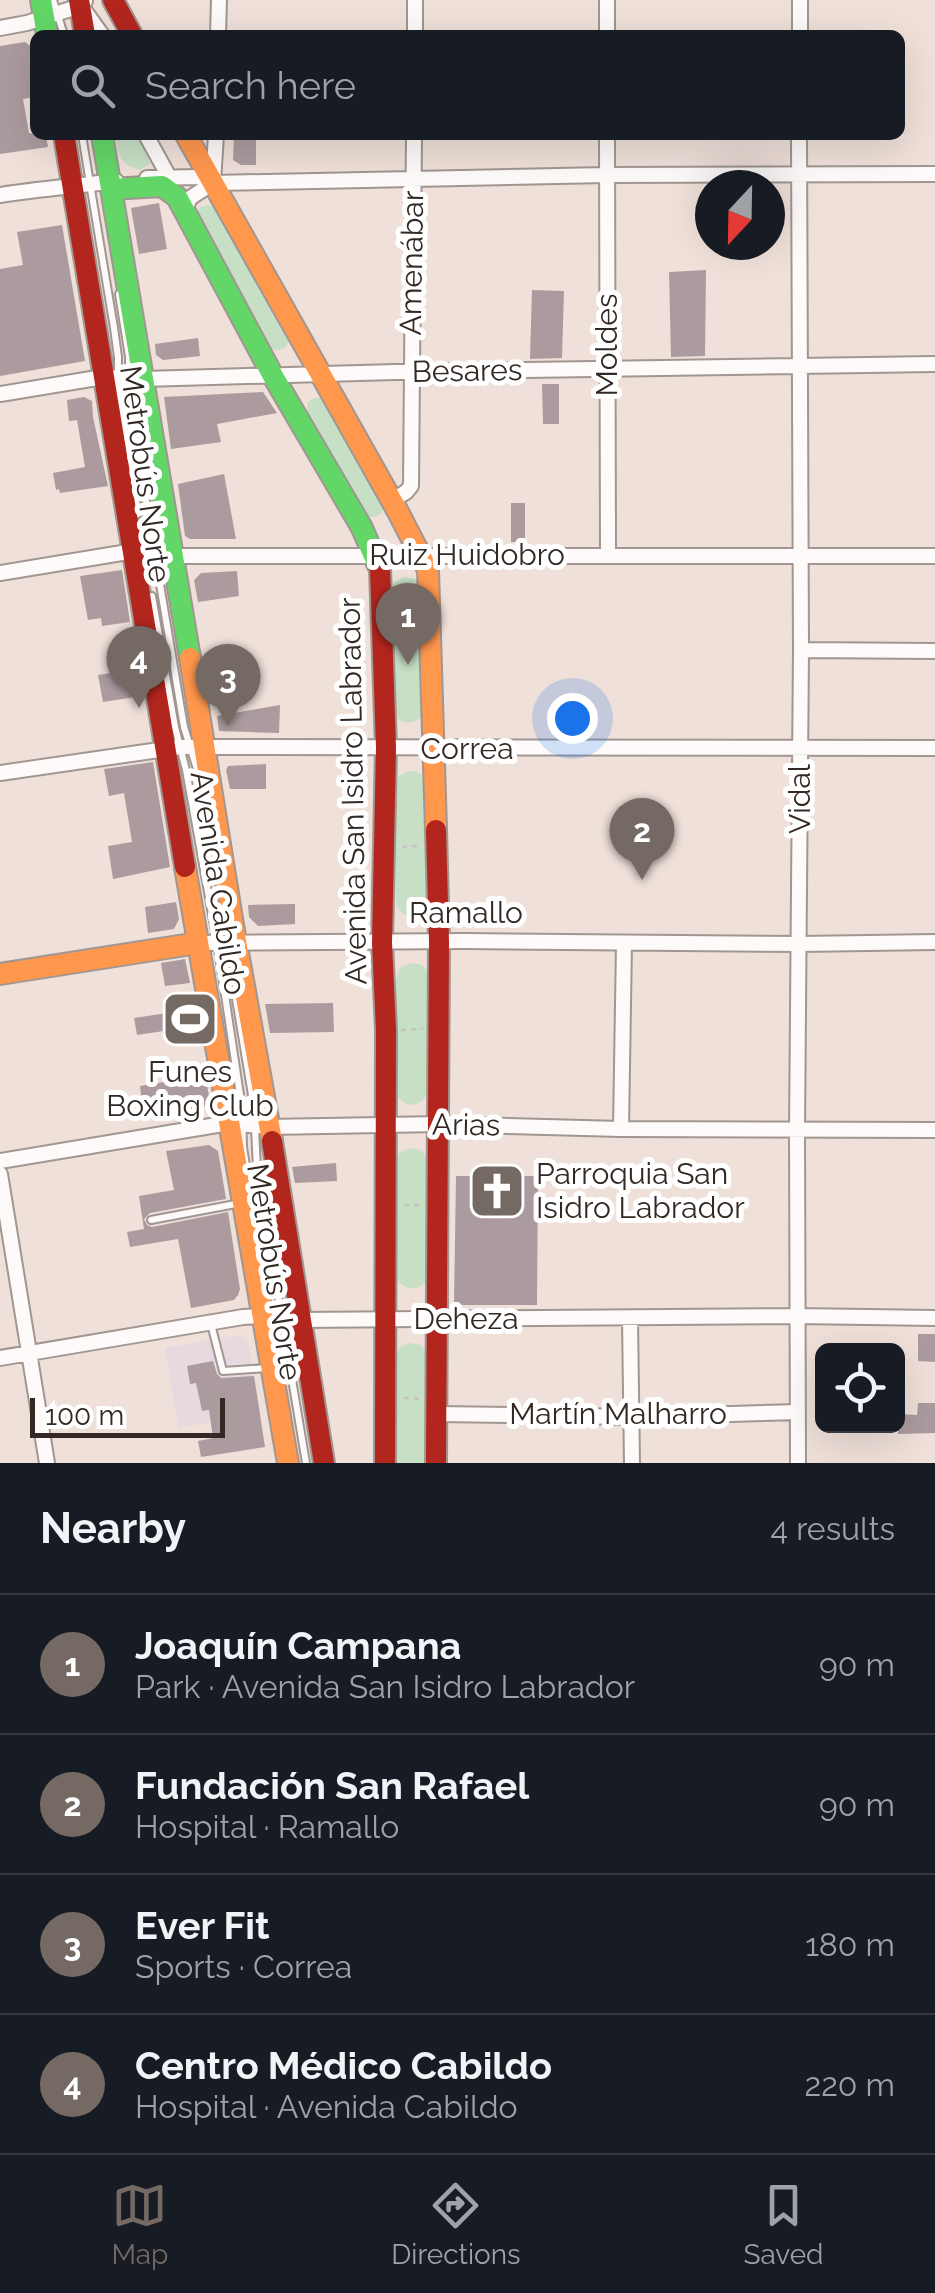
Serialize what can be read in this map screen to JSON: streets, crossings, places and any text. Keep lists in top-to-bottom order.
{
  "streets": {
    "street": [
      "Amenábar",
      "Moldes",
      "Besares",
      "Ruiz Huidobro",
      "Correa",
      "Avenida San Isidro Labrador",
      "Vidal",
      "Avenida Cabildo",
      "Ramallo",
      "Arias",
      "Deheza",
      "Martín Malharro"
    ],
    "lane": ["Metrobús Norte"]
  },
  "crossings": [
    ["Amenábar", "Besares"],
    ["Moldes", "Besares"],
    ["Moldes", "Ruiz Huidobro"],
    ["Besares", "Metrobús Norte"],
    ["Besares", "Avenida San Isidro Labrador"],
    ["Besares", "Vidal"],
    ["Besares", "Avenida Cabildo"],
    ["Metrobús Norte", "Correa"],
    ["Metrobús Norte", "Avenida Cabildo"],
    ["Metrobús Norte", "Arias"],
    ["Metrobús Norte", "Deheza"],
    ["Ruiz Huidobro", "Avenida San Isidro Labrador"],
    ["Ruiz Huidobro", "Vidal"],
    ["Ruiz Huidobro", "Avenida Cabildo"],
    ["Correa", "Avenida San Isidro Labrador"],
    ["Correa", "Vidal"],
    ["Correa", "Avenida Cabildo"],
    ["Avenida San Isidro Labrador", "Ramallo"],
    ["Avenida San Isidro Labrador", "Arias"],
    ["Avenida San Isidro Labrador", "Deheza"],
    ["Vidal", "Ramallo"],
    ["Vidal", "Arias"],
    ["Vidal", "Deheza"],
    ["Vidal", "Martín Malharro"],
    ["Avenida Cabildo", "Ramallo"],
    ["Avenida Cabildo", "Arias"],
    ["Avenida Cabildo", "Deheza"]
  ],
  "places": {
    "sports": ["Funes Boxing Club"],
    "church": ["Parroquia San Isidro Labrador"]
  },
  "scale_bar": "100 m",
  "north": "bottom",
  "page": {
    "search": "Search here",
    "pins": [
      "1",
      "4",
      "3",
      "2"
    ],
    "scale": "100 m",
    "heading": ["Nearby", "4 results"],
    "list": [
      {
        "mark": "1",
        "name": "Joaquín Campana",
        "note": "Park · Avenida San Isidro Labrador",
        "value": "90 m"
      },
      {
        "mark": "2",
        "name": "Fundación San Rafael",
        "note": "Hospital · Ramallo",
        "value": "90 m"
      },
      {
        "mark": "3",
        "name": "Ever Fit",
        "note": "Sports · Correa",
        "value": "180 m"
      },
      {
        "mark": "4",
        "name": "Centro Médico Cabildo",
        "note": "Hospital · Avenida Cabildo",
        "value": "220 m"
      }
    ],
    "nav": ["Map", "Directions", "Saved"]
  }
}
